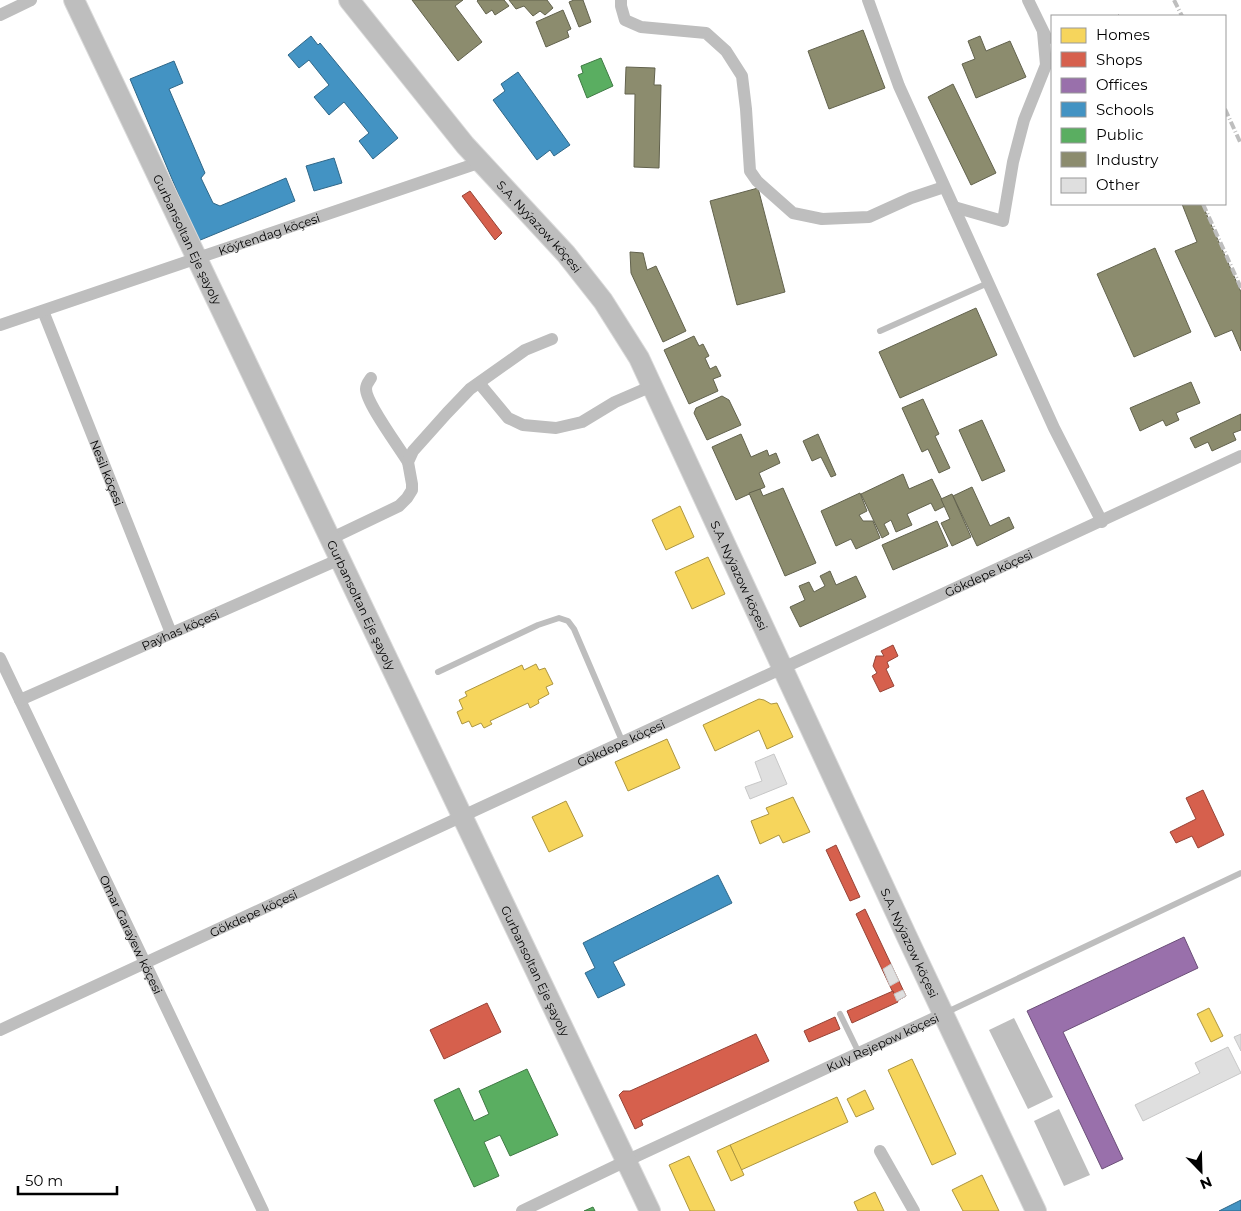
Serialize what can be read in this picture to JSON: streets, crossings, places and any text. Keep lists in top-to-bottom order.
{
  "streets": {
    "main road": ["S.A. Nyýazow köçesi", "Gurbansoltan Eje şayoly"],
    "street": [
      "Köýtendag köçesi",
      "Nesil köçesi",
      "Gökdepe köçesi",
      "Paýhas köçesi",
      "Omar Garaýew köçesi",
      "Kuly Rejepow köçesi"
    ]
  },
  "crossings": [
    ["S.A. Nyýazow köçesi", "Köýtendag köçesi"],
    ["S.A. Nyýazow köçesi", "Gökdepe köçesi"],
    ["S.A. Nyýazow köçesi", "Kuly Rejepow köçesi"],
    ["Köýtendag köçesi", "Gurbansoltan Eje şayoly"],
    ["Köýtendag köçesi", "Nesil köçesi"],
    ["Gurbansoltan Eje şayoly", "Gökdepe köçesi"],
    ["Gurbansoltan Eje şayoly", "Paýhas köçesi"],
    ["Gurbansoltan Eje şayoly", "Kuly Rejepow köçesi"],
    ["Nesil köçesi", "Paýhas köçesi"],
    ["Gökdepe köçesi", "Omar Garaýew köçesi"],
    ["Paýhas köçesi", "Omar Garaýew köçesi"]
  ],
  "legend": [
    "Homes",
    "Shops",
    "Offices",
    "Schools",
    "Public",
    "Industry",
    "Other"
  ],
  "scale_bar": "50 m",
  "north": "bottom right"
}
